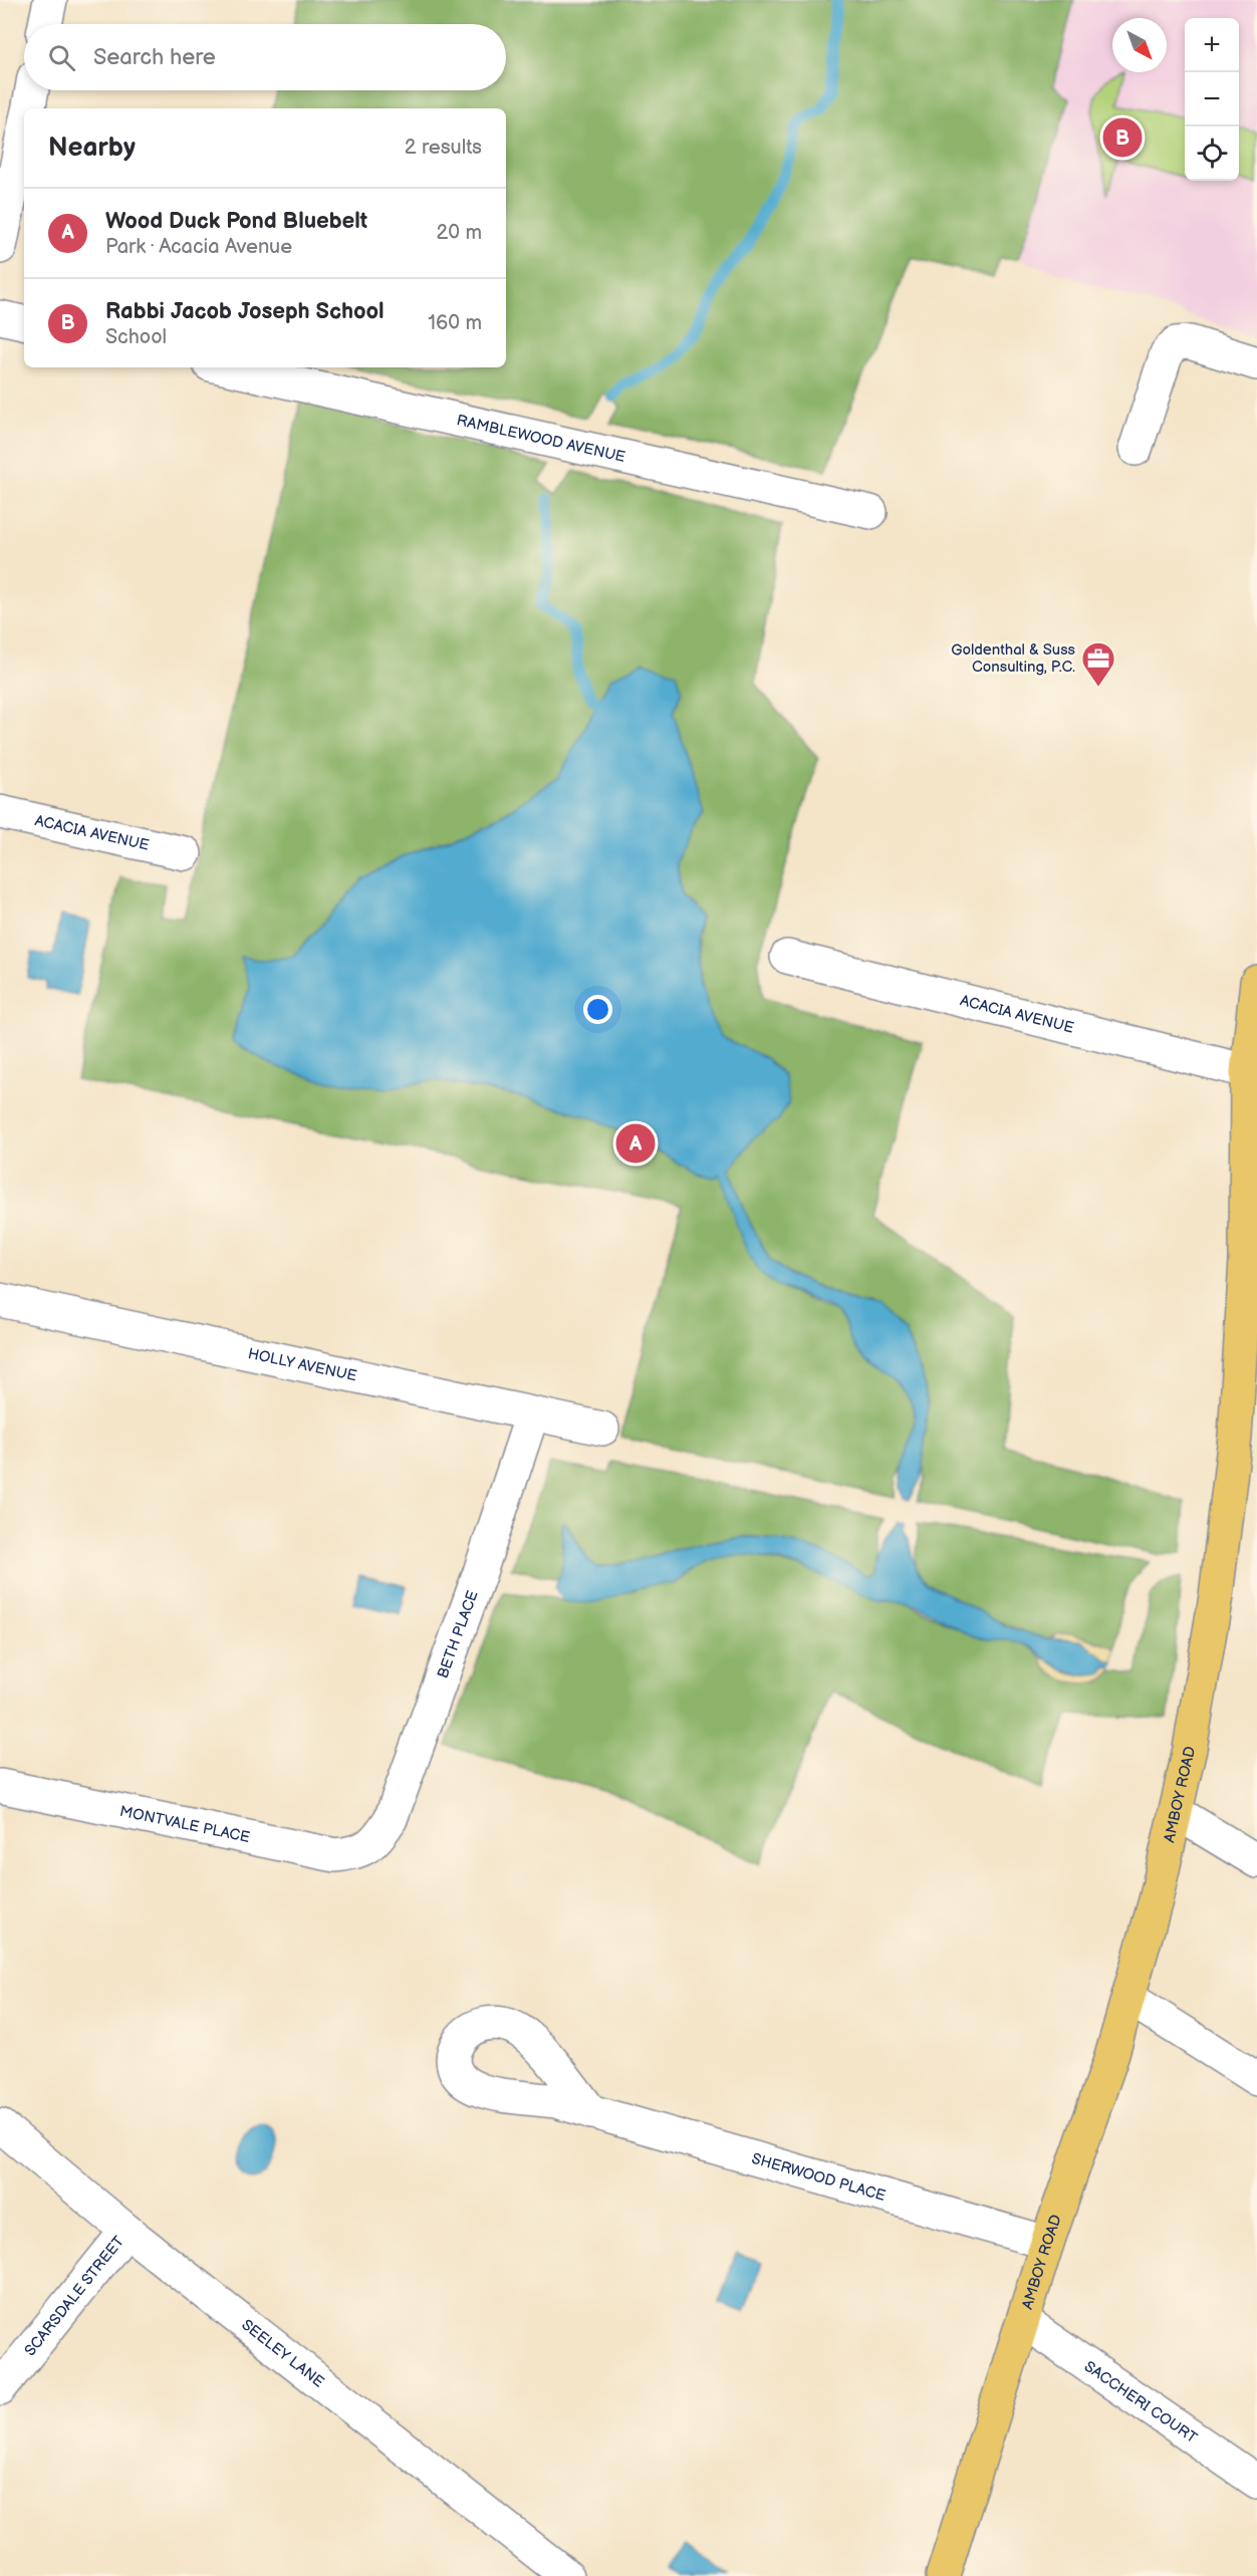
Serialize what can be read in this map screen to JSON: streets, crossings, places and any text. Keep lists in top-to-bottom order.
{
  "streets": {
    "main road": ["AMBOY ROAD"],
    "street": [
      "RAMBLEWOOD AVENUE",
      "ACACIA AVENUE",
      "HOLLY AVENUE",
      "BETH PLACE",
      "MONTVALE PLACE",
      "SHERWOOD PLACE",
      "SCARSDALE STREET",
      "SEELEY LANE",
      "SACCHERI COURT"
    ]
  },
  "crossings": [
    ["ACACIA AVENUE", "AMBOY ROAD"],
    ["HOLLY AVENUE", "BETH PLACE"],
    ["BETH PLACE", "MONTVALE PLACE"],
    ["AMBOY ROAD", "SHERWOOD PLACE"],
    ["AMBOY ROAD", "SACCHERI COURT"],
    ["SCARSDALE STREET", "SEELEY LANE"]
  ],
  "places": {
    "office": ["Goldenthal & Suss Consulting, P.C."]
  },
  "north": "bottom right",
  "page": {
    "map_buttons": ["+", "−"],
    "search": "Search here",
    "heading": ["Nearby", "2 results"],
    "pins": ["B", "A"],
    "list": [
      {
        "mark": "A",
        "name": "Wood Duck Pond Bluebelt",
        "note": "Park · Acacia Avenue",
        "value": "20 m"
      },
      {
        "mark": "B",
        "name": "Rabbi Jacob Joseph School",
        "note": "School",
        "value": "160 m"
      }
    ]
  }
}
